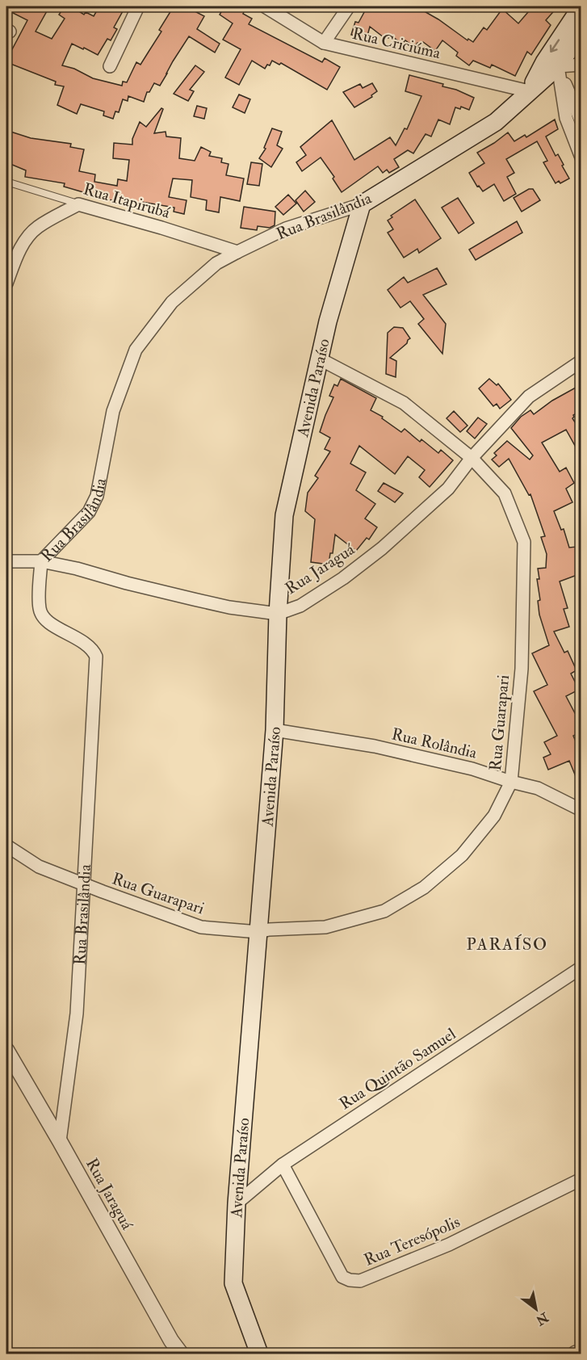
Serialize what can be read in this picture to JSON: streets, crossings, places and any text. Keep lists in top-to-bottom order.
{
  "streets": {
    "main road": ["Rua Brasilândia", "Avenida Paraíso"],
    "street": [
      "Rua Criciúma",
      "Rua Itapirubá",
      "Rua Jaraguá",
      "Rua Guarapari",
      "Rua Rolândia",
      "Rua Quintão Samuel",
      "Rua Teresópolis"
    ]
  },
  "crossings": [
    ["Rua Criciúma", "Rua Brasilândia"],
    ["Rua Itapirubá", "Rua Brasilândia"],
    ["Rua Brasilândia", "Avenida Paraíso"],
    ["Rua Brasilândia", "Rua Jaraguá"],
    ["Rua Brasilândia", "Rua Guarapari"],
    ["Avenida Paraíso", "Rua Jaraguá"],
    ["Avenida Paraíso", "Rua Guarapari"],
    ["Avenida Paraíso", "Rua Rolândia"],
    ["Avenida Paraíso", "Rua Quintão Samuel"],
    ["Rua Jaraguá", "Rua Guarapari"],
    ["Rua Guarapari", "Rua Rolândia"],
    ["Rua Quintão Samuel", "Rua Teresópolis"]
  ],
  "districts": ["PARAÍSO"],
  "north": "bottom right"
}
